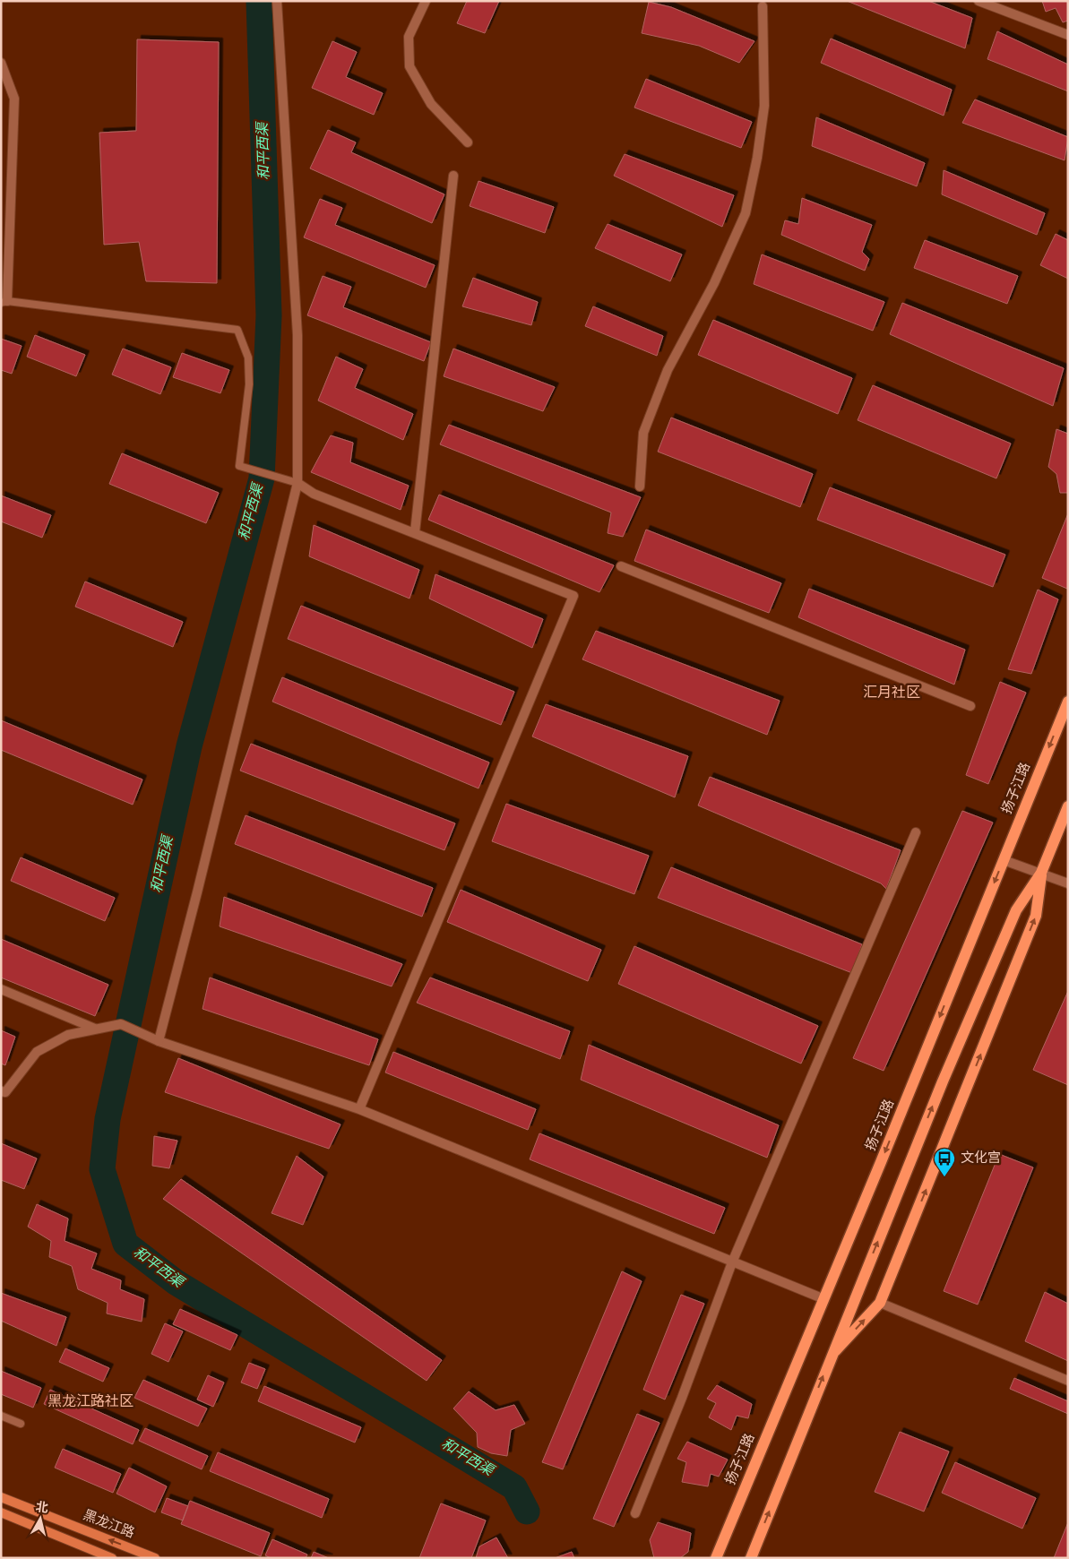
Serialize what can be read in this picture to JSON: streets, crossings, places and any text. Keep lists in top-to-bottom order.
{
  "streets": {
    "main road": ["扬子江路", "黑龙江路"]
  },
  "districts": ["汇月社区", "黑龙江路社区"],
  "water": ["和平西渠"],
  "places": {
    "bus stop": ["文化宫"]
  },
  "north": "top"
}
